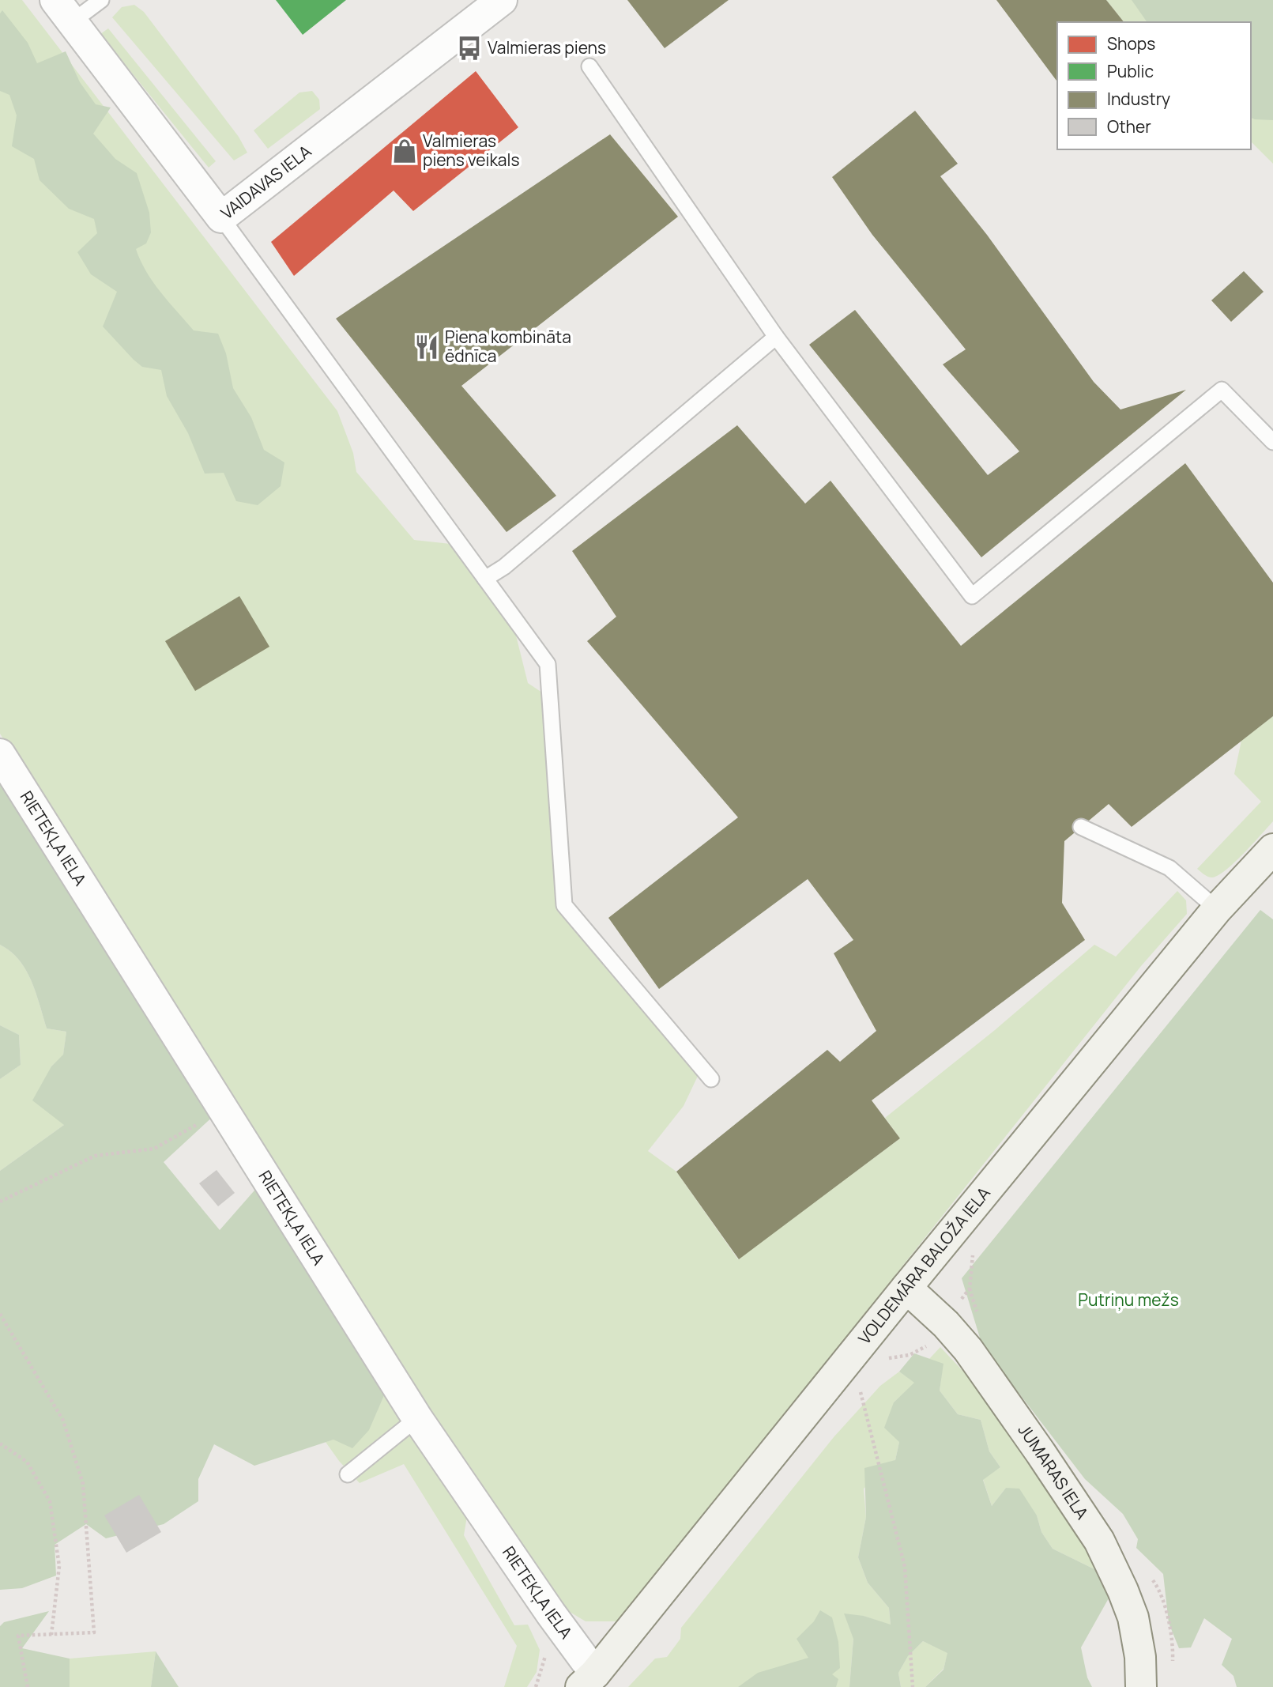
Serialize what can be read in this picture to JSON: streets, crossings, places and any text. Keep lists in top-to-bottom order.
{
  "streets": {
    "main road": ["VOLDEMĀRA BALOŽA IELA", "JUMARAS IELA"],
    "street": ["VAIDAVAS IELA", "RIETEKĻA IELA"]
  },
  "crossings": [
    ["RIETEKĻA IELA", "VOLDEMĀRA BALOŽA IELA"],
    ["VOLDEMĀRA BALOŽA IELA", "JUMARAS IELA"]
  ],
  "parks": ["Putriņu mežs"],
  "places": {
    "bus stop": ["Valmieras piens"],
    "shop": ["Valmieras piens veikals"],
    "restaurant": ["Piena kombināta ēdnīca"]
  },
  "legend": [
    "Shops",
    "Public",
    "Industry",
    "Other"
  ]
}
